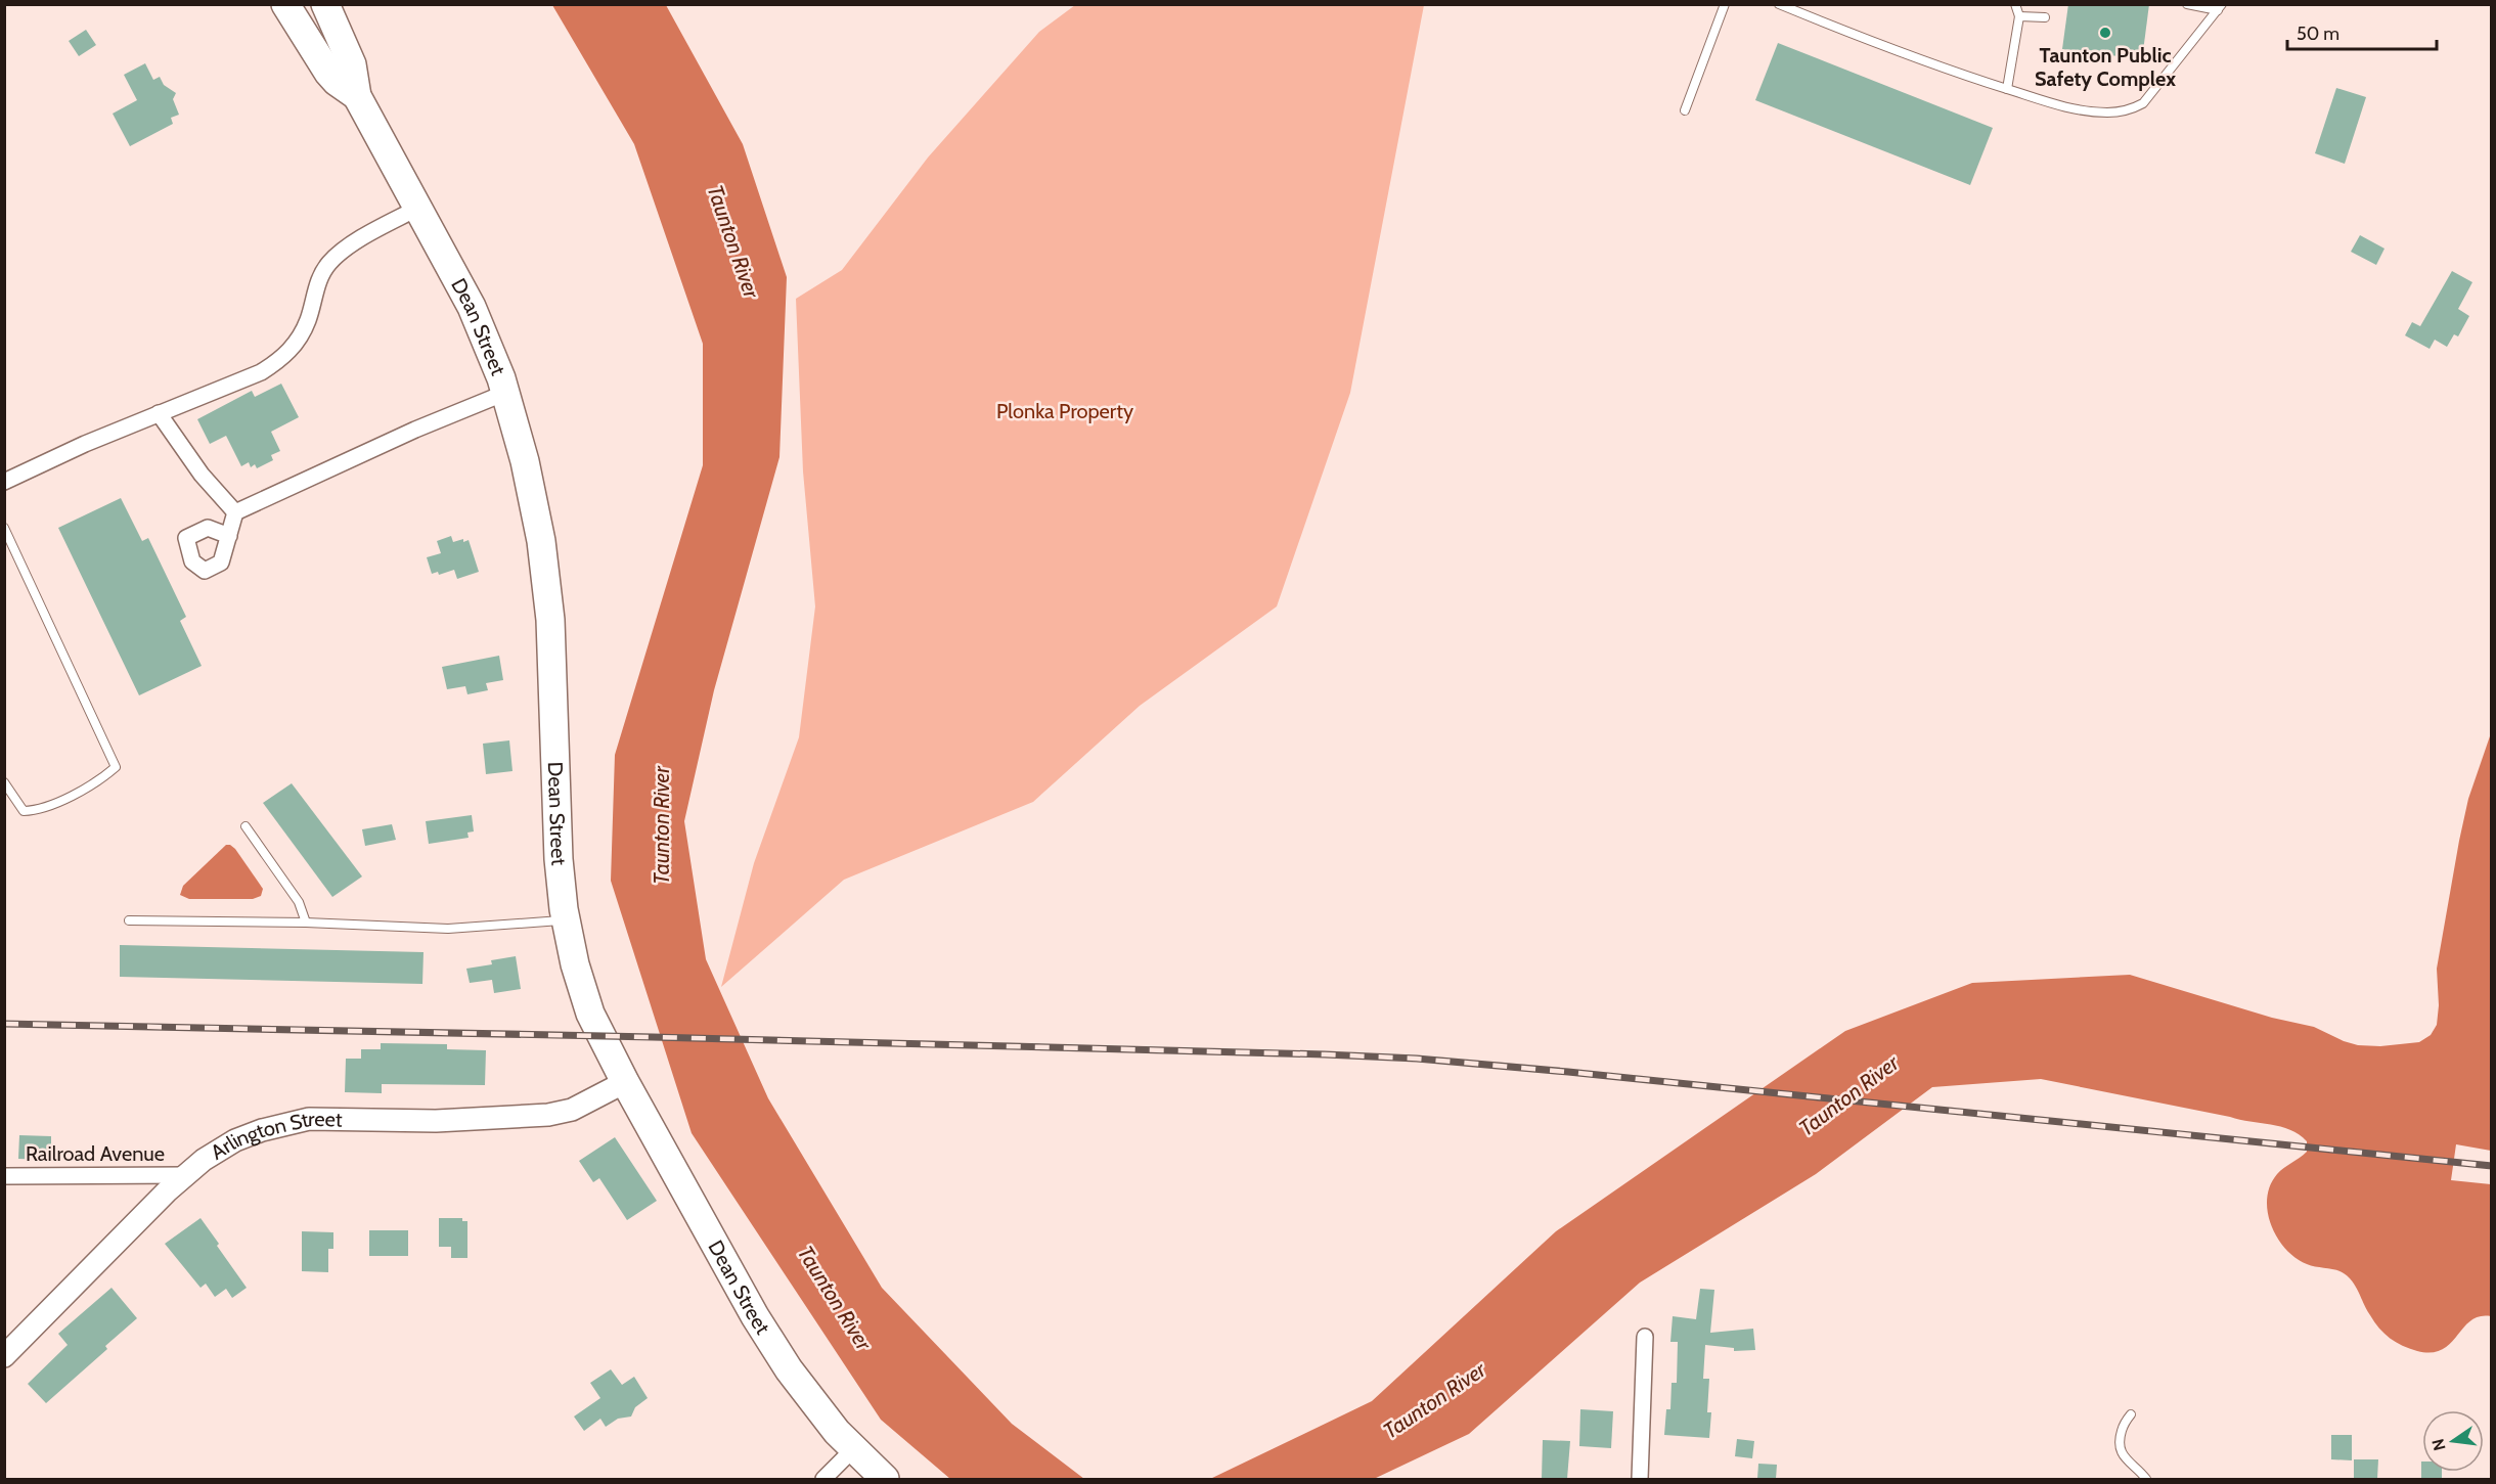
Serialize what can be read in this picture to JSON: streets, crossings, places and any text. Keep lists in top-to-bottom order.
{
  "streets": {
    "highway": ["Dean Street"],
    "street": ["Arlington Street", "Railroad Avenue"]
  },
  "crossings": [
    ["Dean Street", "Arlington Street"],
    ["Arlington Street", "Railroad Avenue"]
  ],
  "water": ["Taunton River"],
  "parks": ["Plonka Property"],
  "places": ["Taunton Public Safety Complex"],
  "scale_bar": "50 m",
  "north": "left"
}
